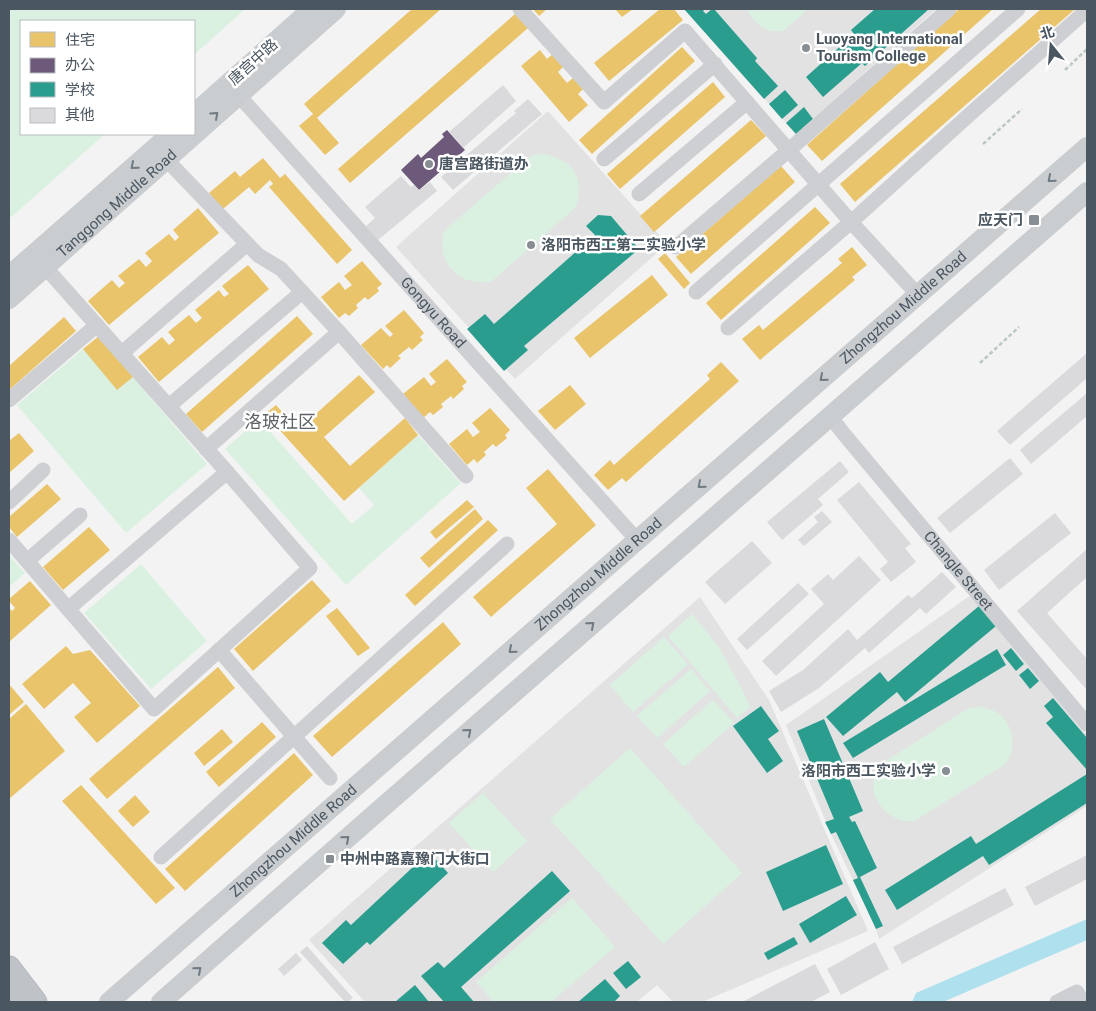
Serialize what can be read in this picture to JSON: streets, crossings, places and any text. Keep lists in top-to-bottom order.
{
  "streets": {
    "main road": ["唐宫中路", "Tanggong Middle Road", "Zhongzhou Middle Road"],
    "street": ["Gongyu Road", "Changle Street"]
  },
  "crossings": [
    ["唐宫中路", "Tanggong Middle Road"],
    ["唐宫中路", "Gongyu Road"],
    ["Tanggong Middle Road", "Gongyu Road"],
    ["Zhongzhou Middle Road", "Gongyu Road"]
  ],
  "districts": ["洛玻社区"],
  "places": {
    "other": [
      "Luoyang International Tourism College",
      "唐宫路街道办",
      "洛阳市西工第二实验小学",
      "洛阳市西工实验小学"
    ],
    "transit": ["应天门", "中州中路嘉豫门大街口"]
  },
  "legend": [
    "住宅",
    "办公",
    "学校",
    "其他"
  ],
  "north": "top"
}
